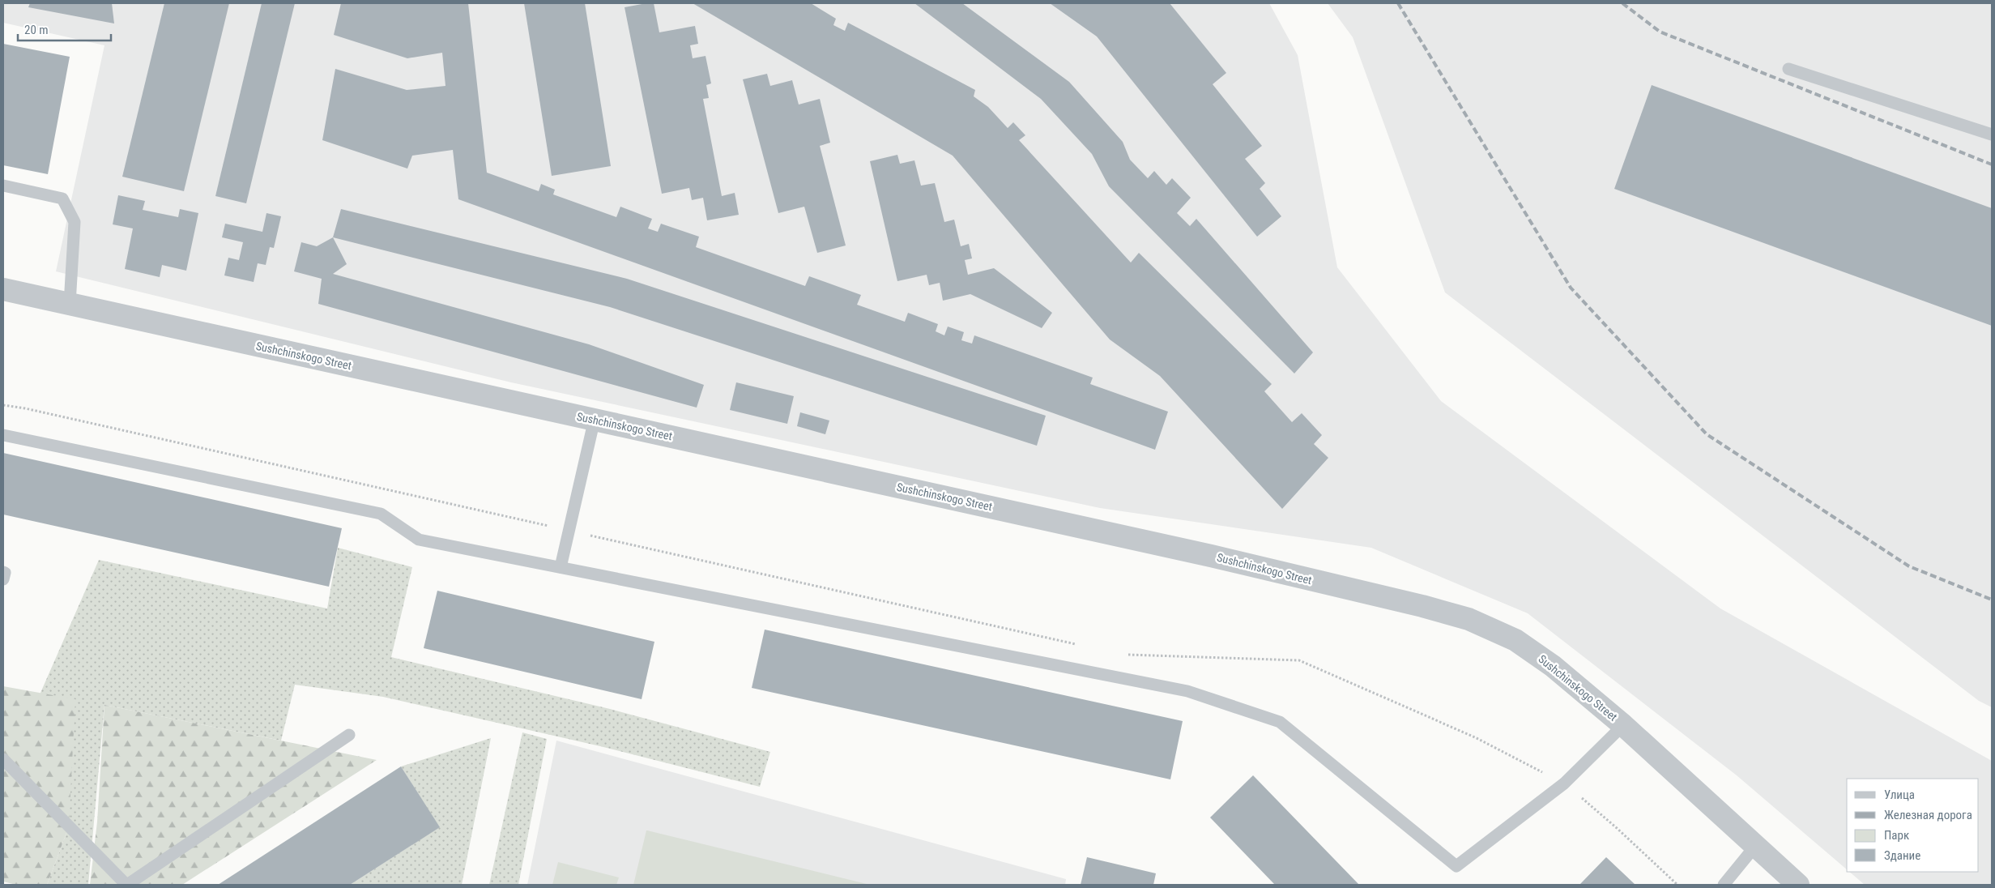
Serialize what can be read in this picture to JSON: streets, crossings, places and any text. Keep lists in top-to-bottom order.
{
  "streets": {
    "street": ["Sushchinskogo Street"]
  },
  "legend": [
    "Улица",
    "Железная дорога",
    "Парк",
    "Здание"
  ],
  "scale_bar": "20 m"
}
